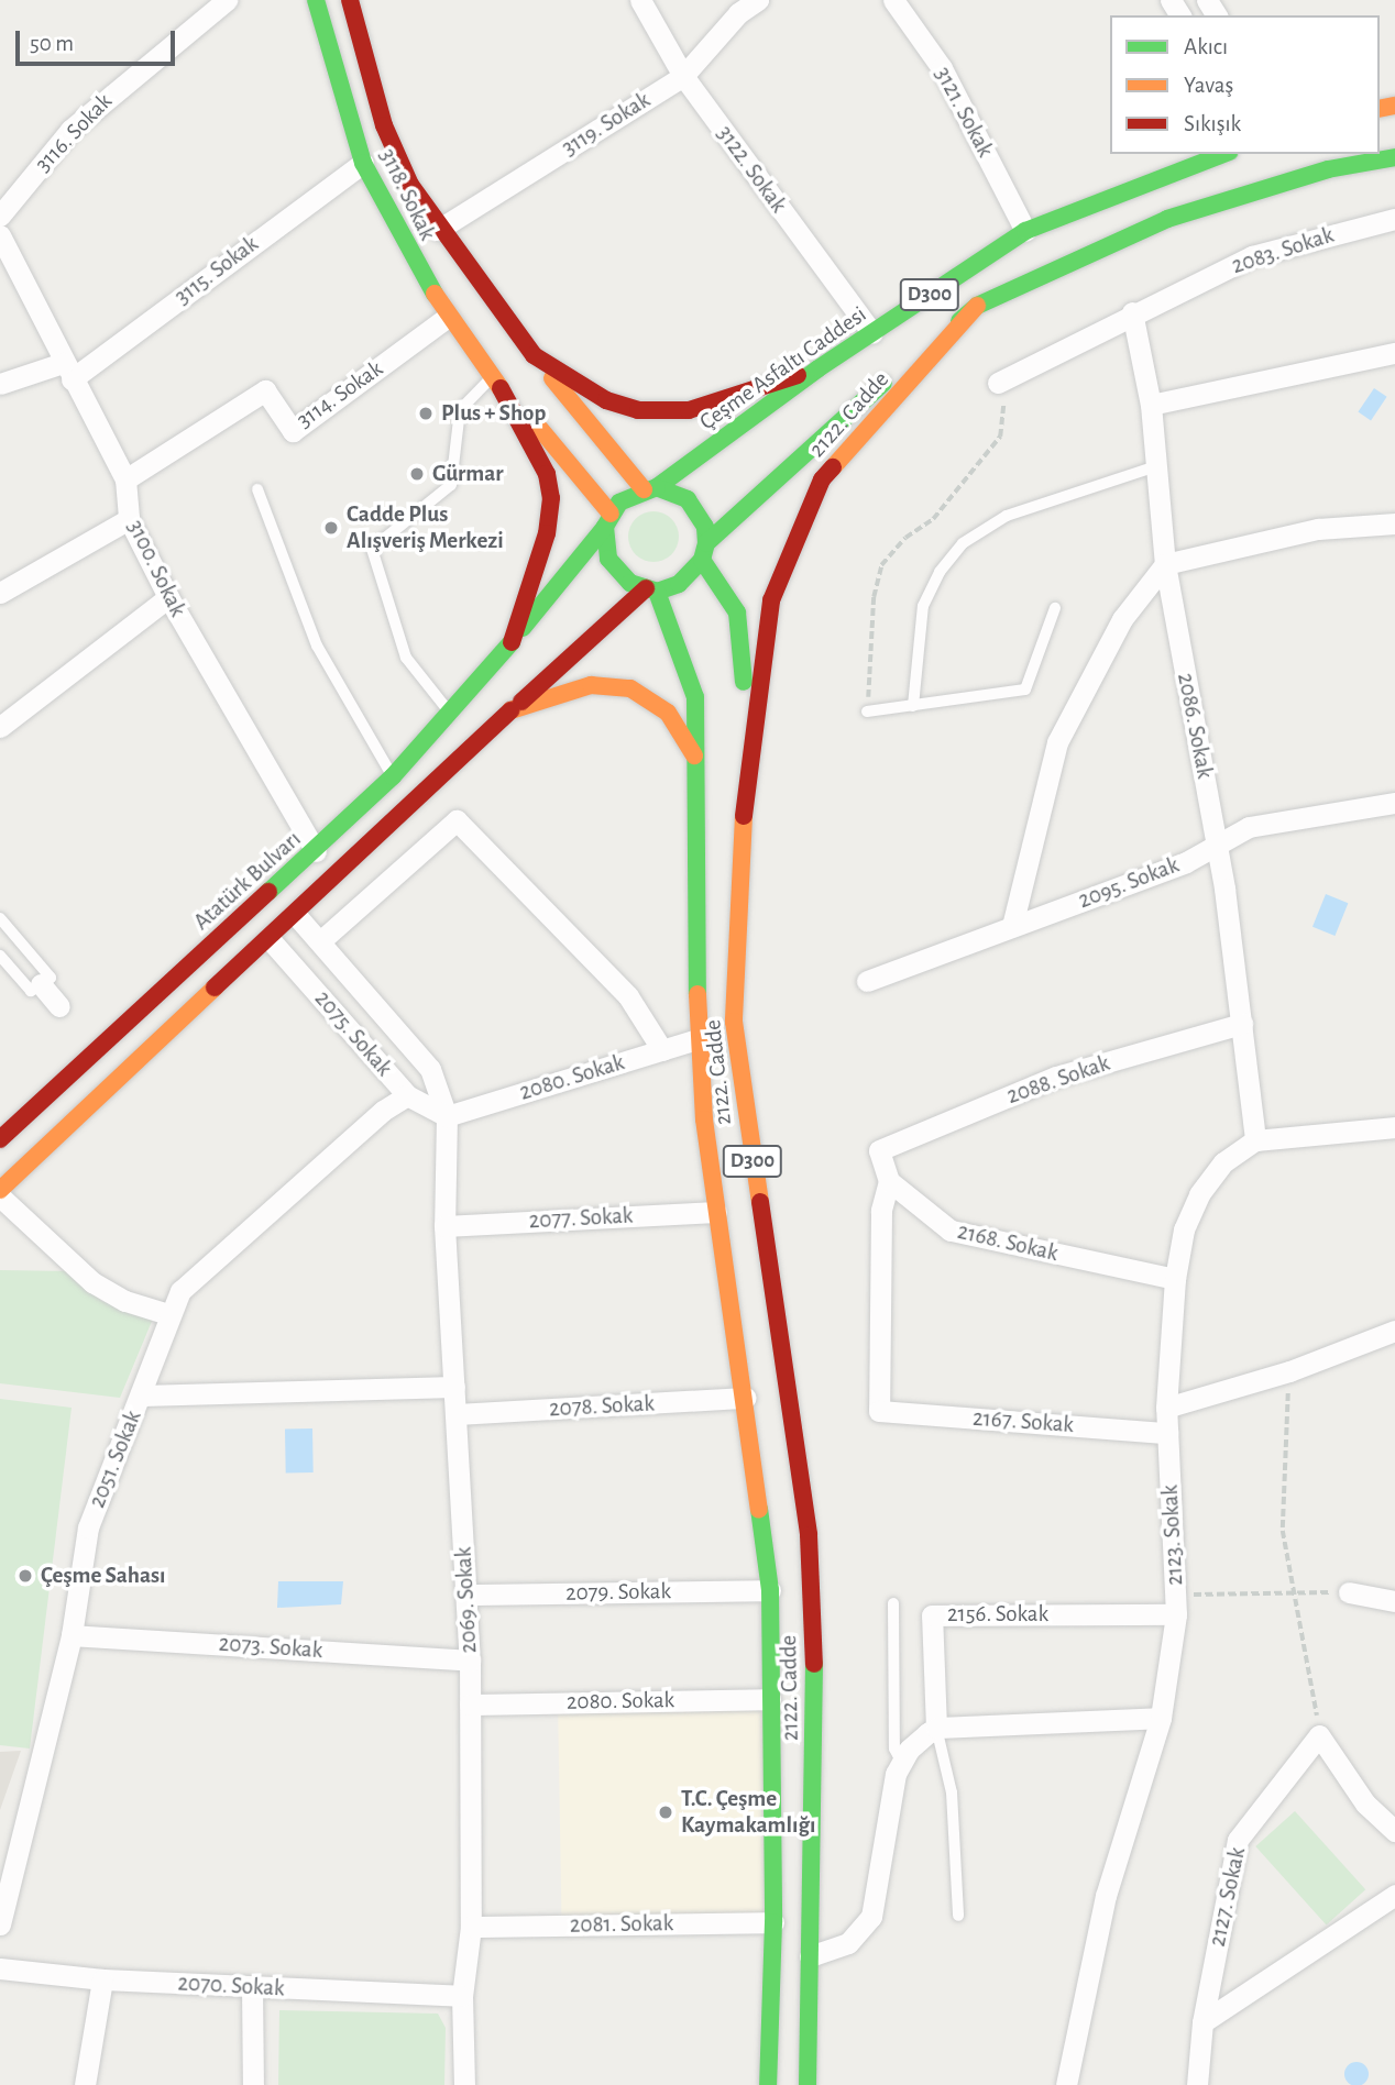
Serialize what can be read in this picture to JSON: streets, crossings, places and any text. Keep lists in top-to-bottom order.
{
  "streets": {
    "main road": [
      "3118. Sokak",
      "D300",
      "Çeşme Asfaltı Caddesi",
      "2122. Cadde",
      "Atatürk Bulvarı"
    ],
    "street": [
      "3121. Sokak",
      "3119. Sokak",
      "3116. Sokak",
      "3122. Sokak",
      "2083. Sokak",
      "3115. Sokak",
      "3114. Sokak",
      "3100. Sokak",
      "2086. Sokak",
      "2095. Sokak",
      "2075. Sokak",
      "2080. Sokak",
      "2088. Sokak",
      "2077. Sokak",
      "2168. Sokak",
      "2078. Sokak",
      "2167. Sokak",
      "2051. Sokak",
      "2123. Sokak",
      "2079. Sokak",
      "2069. Sokak",
      "2156. Sokak",
      "2073. Sokak",
      "2127. Sokak",
      "2081. Sokak",
      "2070. Sokak"
    ]
  },
  "crossings": [
    ["3121. Sokak", "Çeşme Asfaltı Caddesi"],
    ["3119. Sokak", "3122. Sokak"],
    ["3119. Sokak", "3118. Sokak"],
    ["3122. Sokak", "Çeşme Asfaltı Caddesi"],
    ["3118. Sokak", "3115. Sokak"],
    ["3118. Sokak", "D300"],
    ["3118. Sokak", "Çeşme Asfaltı Caddesi"],
    ["3118. Sokak", "3114. Sokak"],
    ["3118. Sokak", "2122. Cadde"],
    ["2083. Sokak", "2086. Sokak"],
    ["3115. Sokak", "3100. Sokak"],
    ["D300", "Çeşme Asfaltı Caddesi"],
    ["D300", "2122. Cadde"],
    ["D300", "Atatürk Bulvarı"],
    ["Çeşme Asfaltı Caddesi", "2122. Cadde"],
    ["3114. Sokak", "3100. Sokak"],
    ["2122. Cadde", "2080. Sokak"],
    ["2122. Cadde", "2077. Sokak"],
    ["2122. Cadde", "2078. Sokak"],
    ["2122. Cadde", "2079. Sokak"],
    ["2122. Cadde", "2081. Sokak"],
    ["3100. Sokak", "Atatürk Bulvarı"],
    ["2086. Sokak", "2095. Sokak"],
    ["2086. Sokak", "2088. Sokak"],
    ["2086. Sokak", "2123. Sokak"],
    ["2075. Sokak", "2080. Sokak"],
    ["2075. Sokak", "2051. Sokak"],
    ["2075. Sokak", "2069. Sokak"],
    ["2080. Sokak", "2069. Sokak"],
    ["2088. Sokak", "2168. Sokak"],
    ["2088. Sokak", "2167. Sokak"],
    ["2077. Sokak", "2069. Sokak"],
    ["2168. Sokak", "2167. Sokak"],
    ["2168. Sokak", "2123. Sokak"],
    ["2078. Sokak", "2069. Sokak"],
    ["2167. Sokak", "2123. Sokak"],
    ["2051. Sokak", "2073. Sokak"],
    ["2123. Sokak", "2156. Sokak"],
    ["2079. Sokak", "2069. Sokak"],
    ["2069. Sokak", "2073. Sokak"],
    ["2069. Sokak", "2081. Sokak"],
    ["2069. Sokak", "2070. Sokak"]
  ],
  "places": [
    "Plus + Shop",
    "Gürmar",
    "Cadde Plus Alışveriş Merkezi",
    "Çeşme Sahası",
    "T.C. Çeşme Kaymakamlığı"
  ],
  "legend": ["Akıcı", "Yavaş", "Sıkışık"],
  "scale_bar": "50 m"
}
